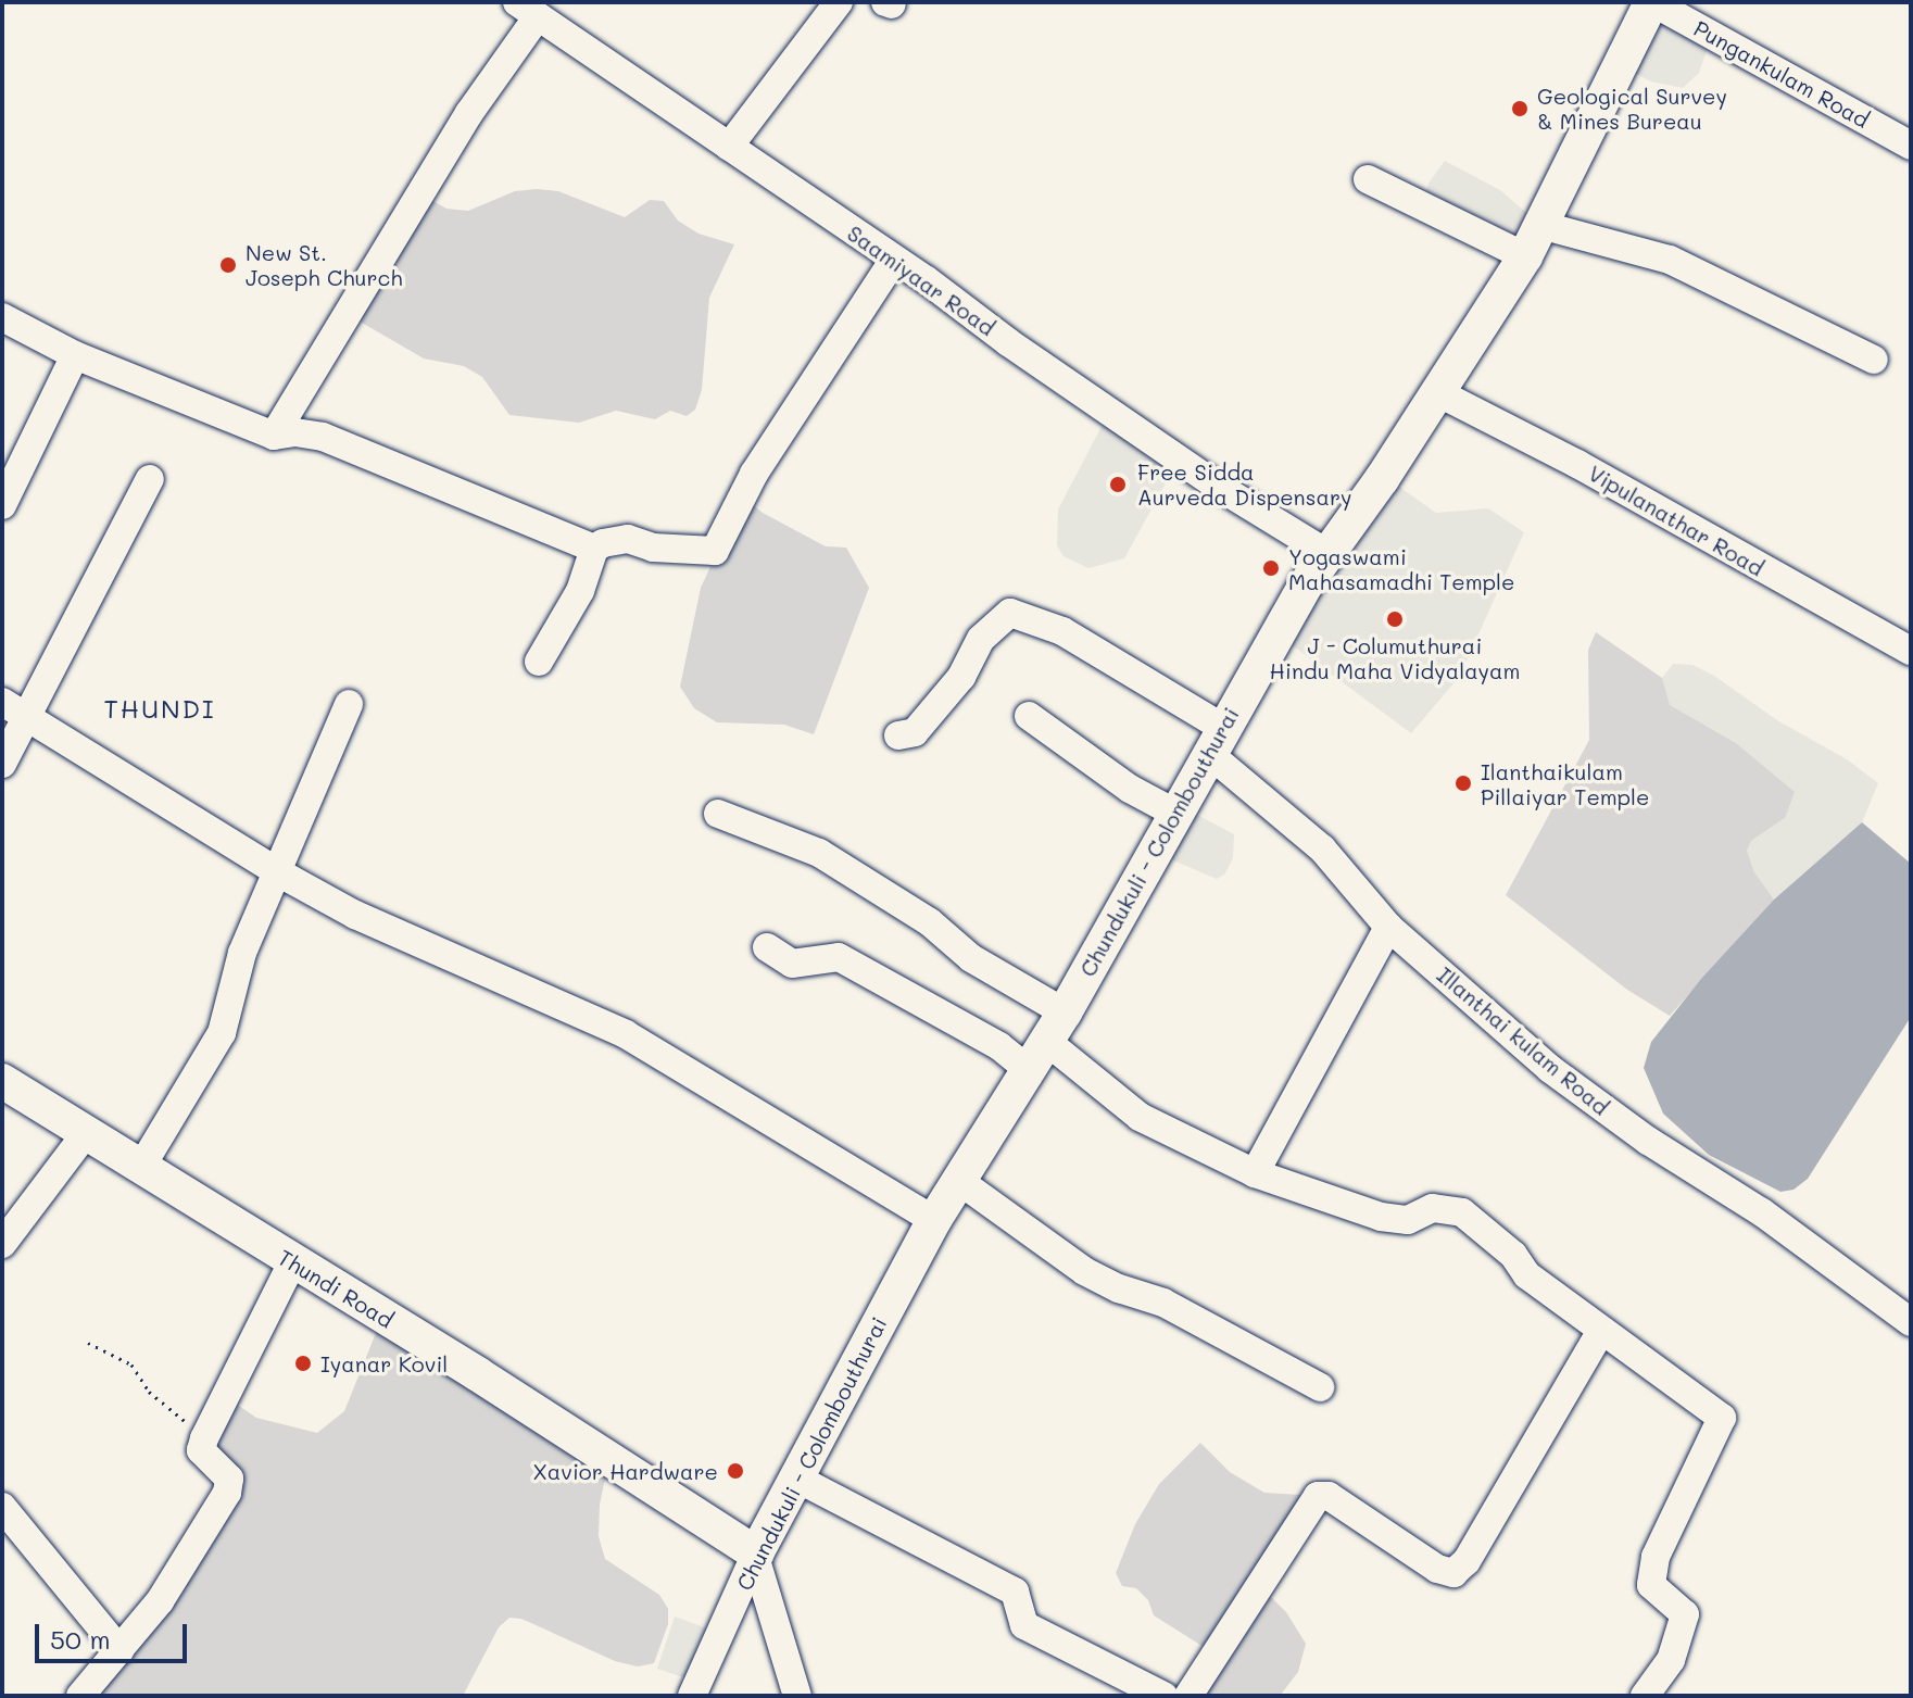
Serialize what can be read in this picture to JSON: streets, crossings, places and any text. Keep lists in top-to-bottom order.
{
  "streets": {
    "main road": ["Chundukuli - Colombouthurai", "Thundi Road"],
    "street": [
      "Pungankulam Road",
      "Saamiyaar Road",
      "Vipulanathar Road",
      "Illanthai kulam Road"
    ]
  },
  "crossings": [
    ["Pungankulam Road", "Chundukuli - Colombouthurai"],
    ["Saamiyaar Road", "Chundukuli - Colombouthurai"],
    ["Vipulanathar Road", "Chundukuli - Colombouthurai"],
    ["Chundukuli - Colombouthurai", "Illanthai kulam Road"],
    ["Chundukuli - Colombouthurai", "Thundi Road"]
  ],
  "districts": ["THUNDI"],
  "places": [
    "Geological Survey & Mines Bureau",
    "New St. Joseph Church",
    "Free Sidda Aurveda Dispensary",
    "Yogaswami Mahasamadhi Temple",
    "J - Columuthurai Hindu Maha Vidyalayam",
    "Ilanthaikulam Pillaiyar Temple",
    "Iyanar Kovil",
    "Xavior Hardware"
  ],
  "scale_bar": "50 m"
}
